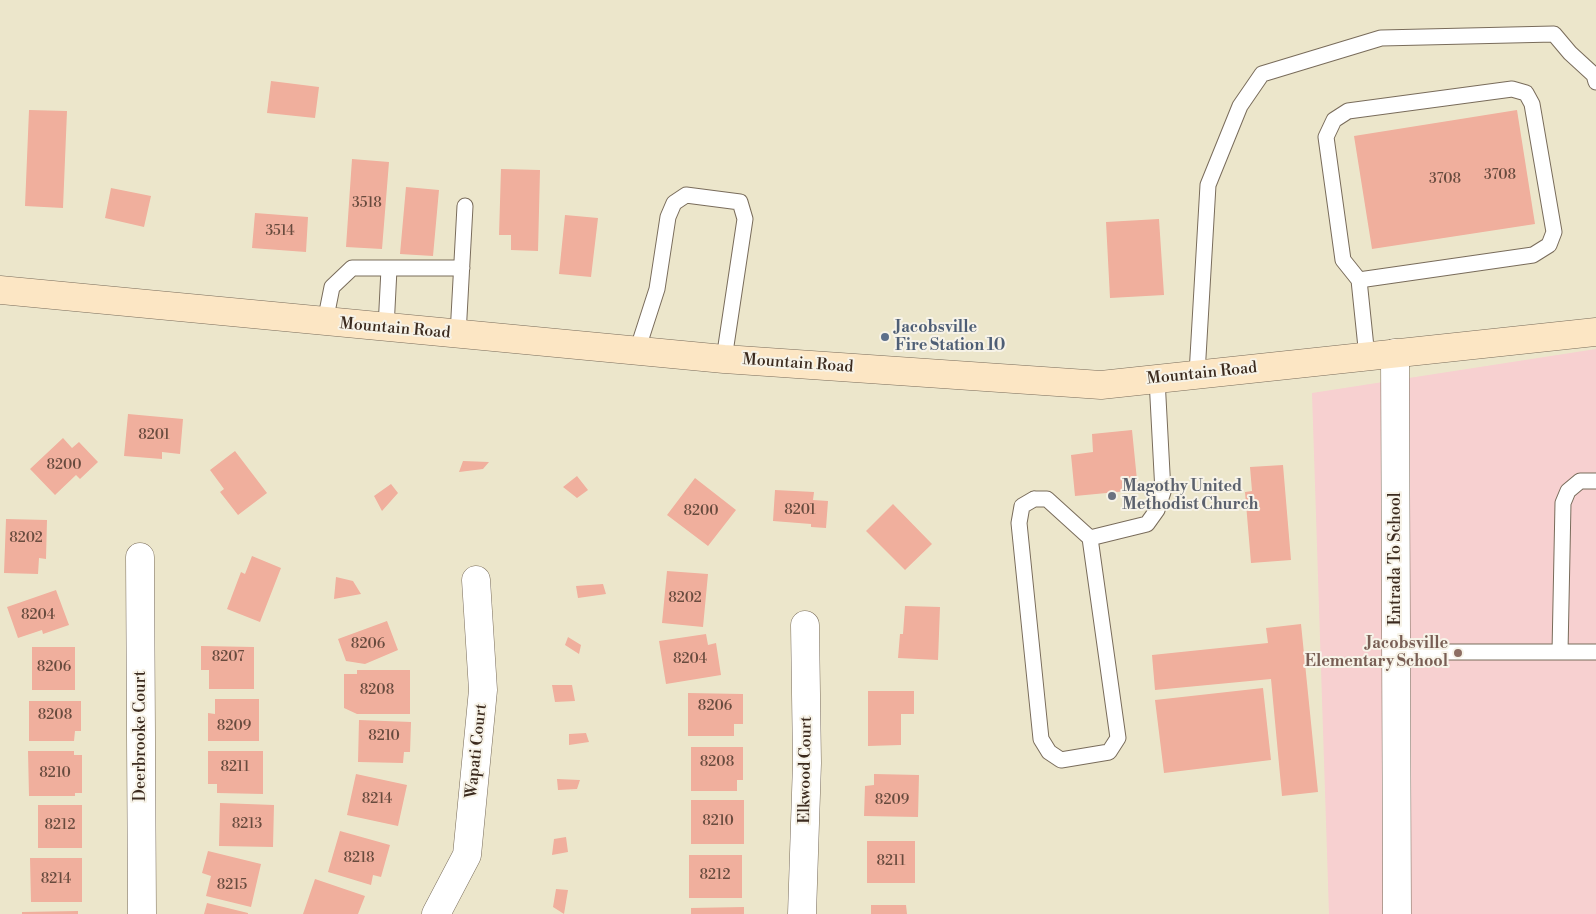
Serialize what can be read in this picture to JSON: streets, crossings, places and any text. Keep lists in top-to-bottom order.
{
  "streets": {
    "main road": ["Mountain Road"],
    "street": [
      "Entrada To School",
      "Deerbrooke Court",
      "Wapati Court",
      "Elkwood Court"
    ]
  },
  "crossings": [
    ["Mountain Road", "Entrada To School"]
  ],
  "places": ["Jacobsville Fire Station 10", "Magothy United Methodist Church", "Jacobsville Elementary School"],
  "house_numbers": [
    "3708",
    "3708",
    "3518",
    "3514",
    "8201",
    "8200",
    "8201",
    "8200",
    "8202",
    "8202",
    "8204",
    "8206",
    "8207",
    "8204",
    "8206",
    "8208",
    "8206",
    "8208",
    "8209",
    "8210",
    "8208",
    "8211",
    "8210",
    "8214",
    "8209",
    "8210",
    "8213",
    "8212",
    "8218",
    "8211",
    "8212",
    "8214",
    "8215"
  ]
}
